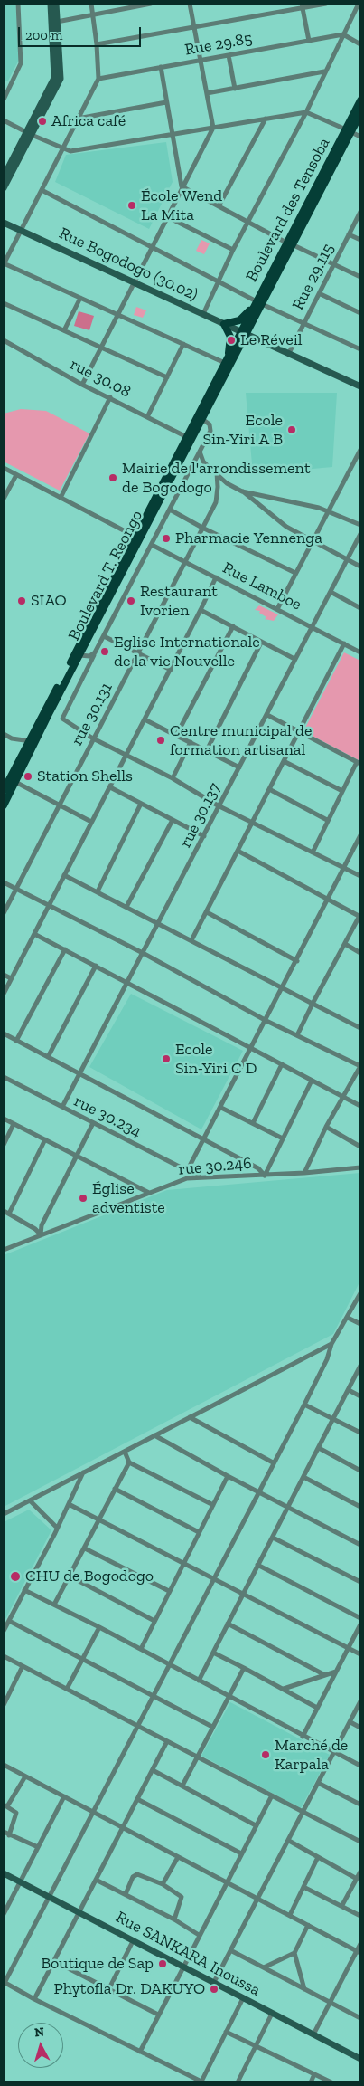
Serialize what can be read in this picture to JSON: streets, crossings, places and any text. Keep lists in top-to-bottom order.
{
  "streets": {
    "main road": ["Boulevard des Tensoba", "Boulevard T. Reongo"],
    "street": [
      "Rue 29.85",
      "Rue Bogodogo (30.02)",
      "Rue 29.115",
      "rue 30.08",
      "Rue Lamboe",
      "rue 30.131",
      "rue 30.137",
      "rue 30.234",
      "rue 30.246",
      "Rue SANKARA Inoussa"
    ]
  },
  "crossings": [
    ["Boulevard des Tensoba", "Rue Bogodogo (30.02)"],
    ["Boulevard des Tensoba", "Boulevard T. Reongo"],
    ["Rue Bogodogo (30.02)", "Rue 29.115"],
    ["Rue Bogodogo (30.02)", "Boulevard T. Reongo"],
    ["rue 30.08", "Boulevard T. Reongo"],
    ["Rue Lamboe", "rue 30.131"],
    ["Rue Lamboe", "rue 30.137"],
    ["rue 30.137", "rue 30.234"],
    ["rue 30.234", "rue 30.246"]
  ],
  "places": [
    "Africa café",
    "École Wend La Mita",
    "Le Réveil",
    "Ecole Sin-Yiri A B",
    "Mairie de l'arrondissement de Bogodogo",
    "Pharmacie Yennenga",
    "SIAO",
    "Restaurant Ivorien",
    "Eglise Internationale de la vie Nouvelle",
    "Centre municipal de formation artisanal",
    "Station Shells",
    "Ecole Sin-Yiri C D",
    "Église adventiste",
    "CHU de Bogodogo",
    "Marché de Karpala",
    "Boutique de Sap",
    "Phytofla Dr. DAKUYO"
  ],
  "scale_bar": "200 m",
  "north": "top"
}
